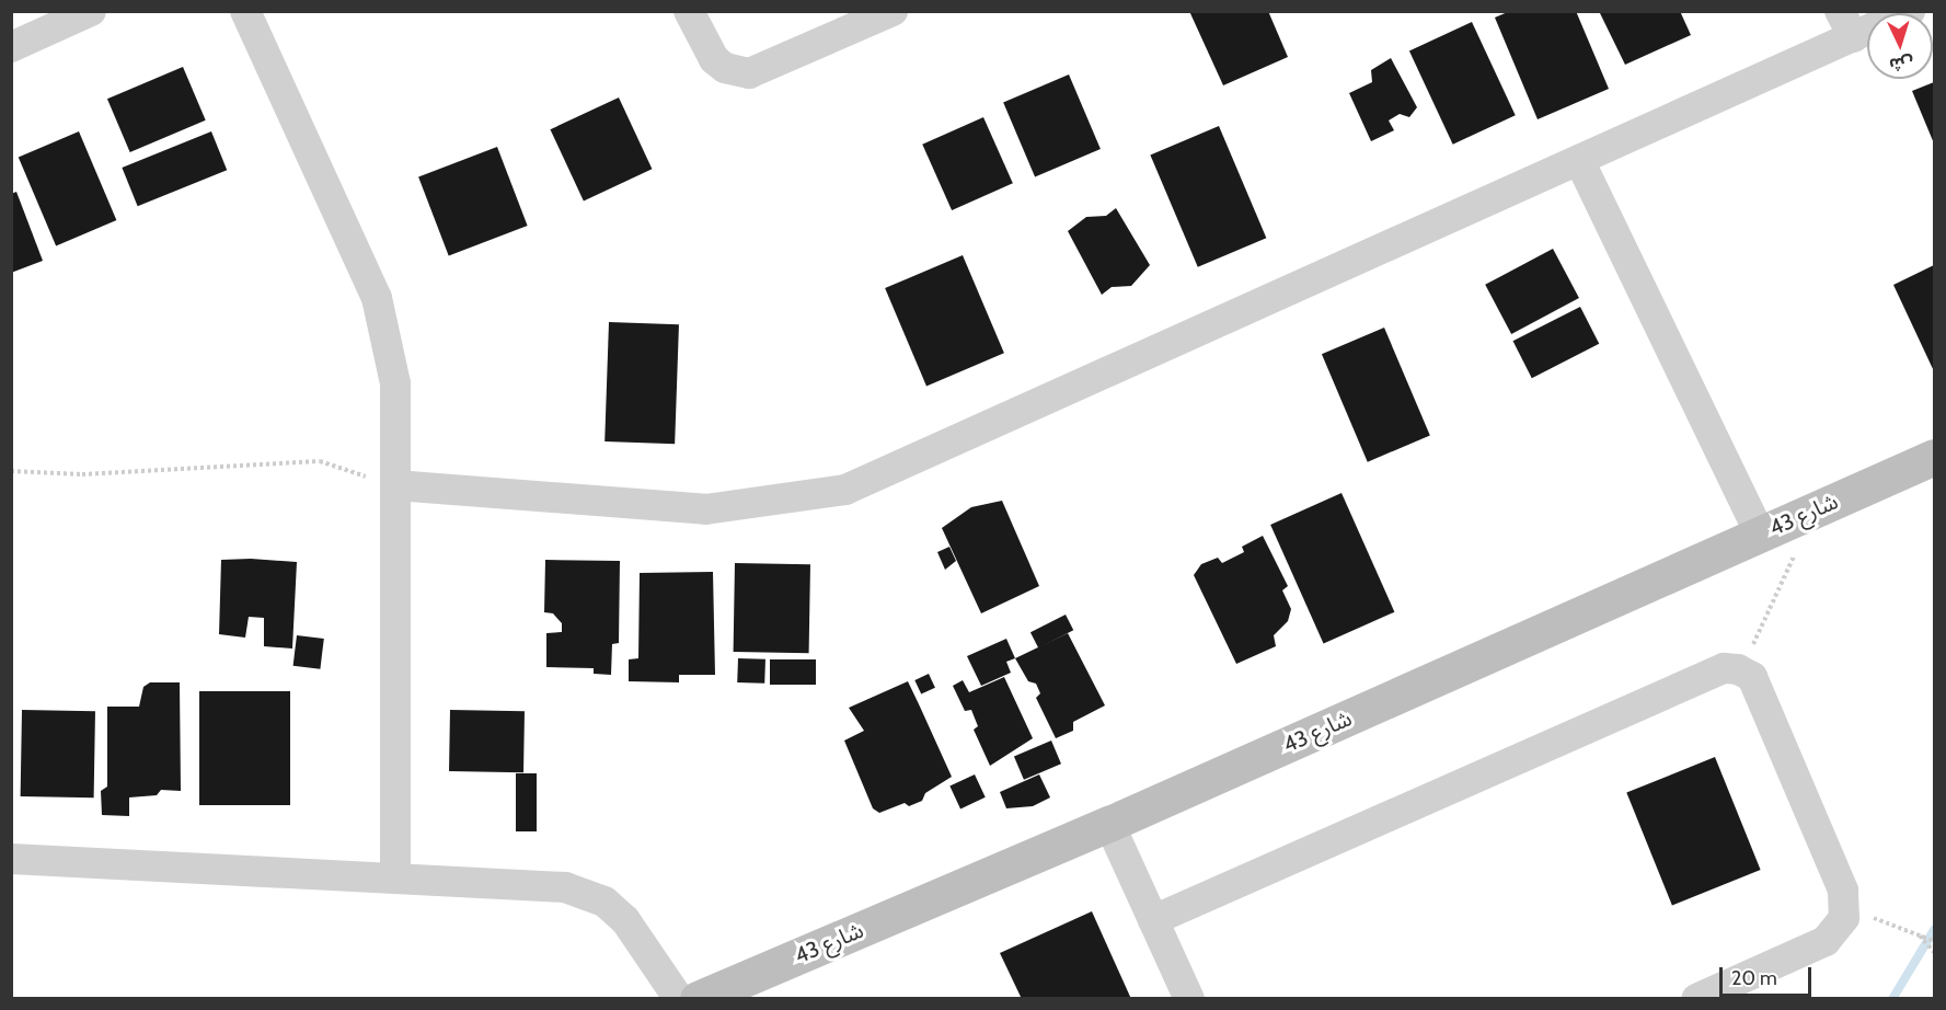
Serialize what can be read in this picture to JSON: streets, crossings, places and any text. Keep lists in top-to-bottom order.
{
  "streets": {
    "street": ["شارع 43"]
  },
  "scale_bar": "20 m",
  "north": "bottom"
}
